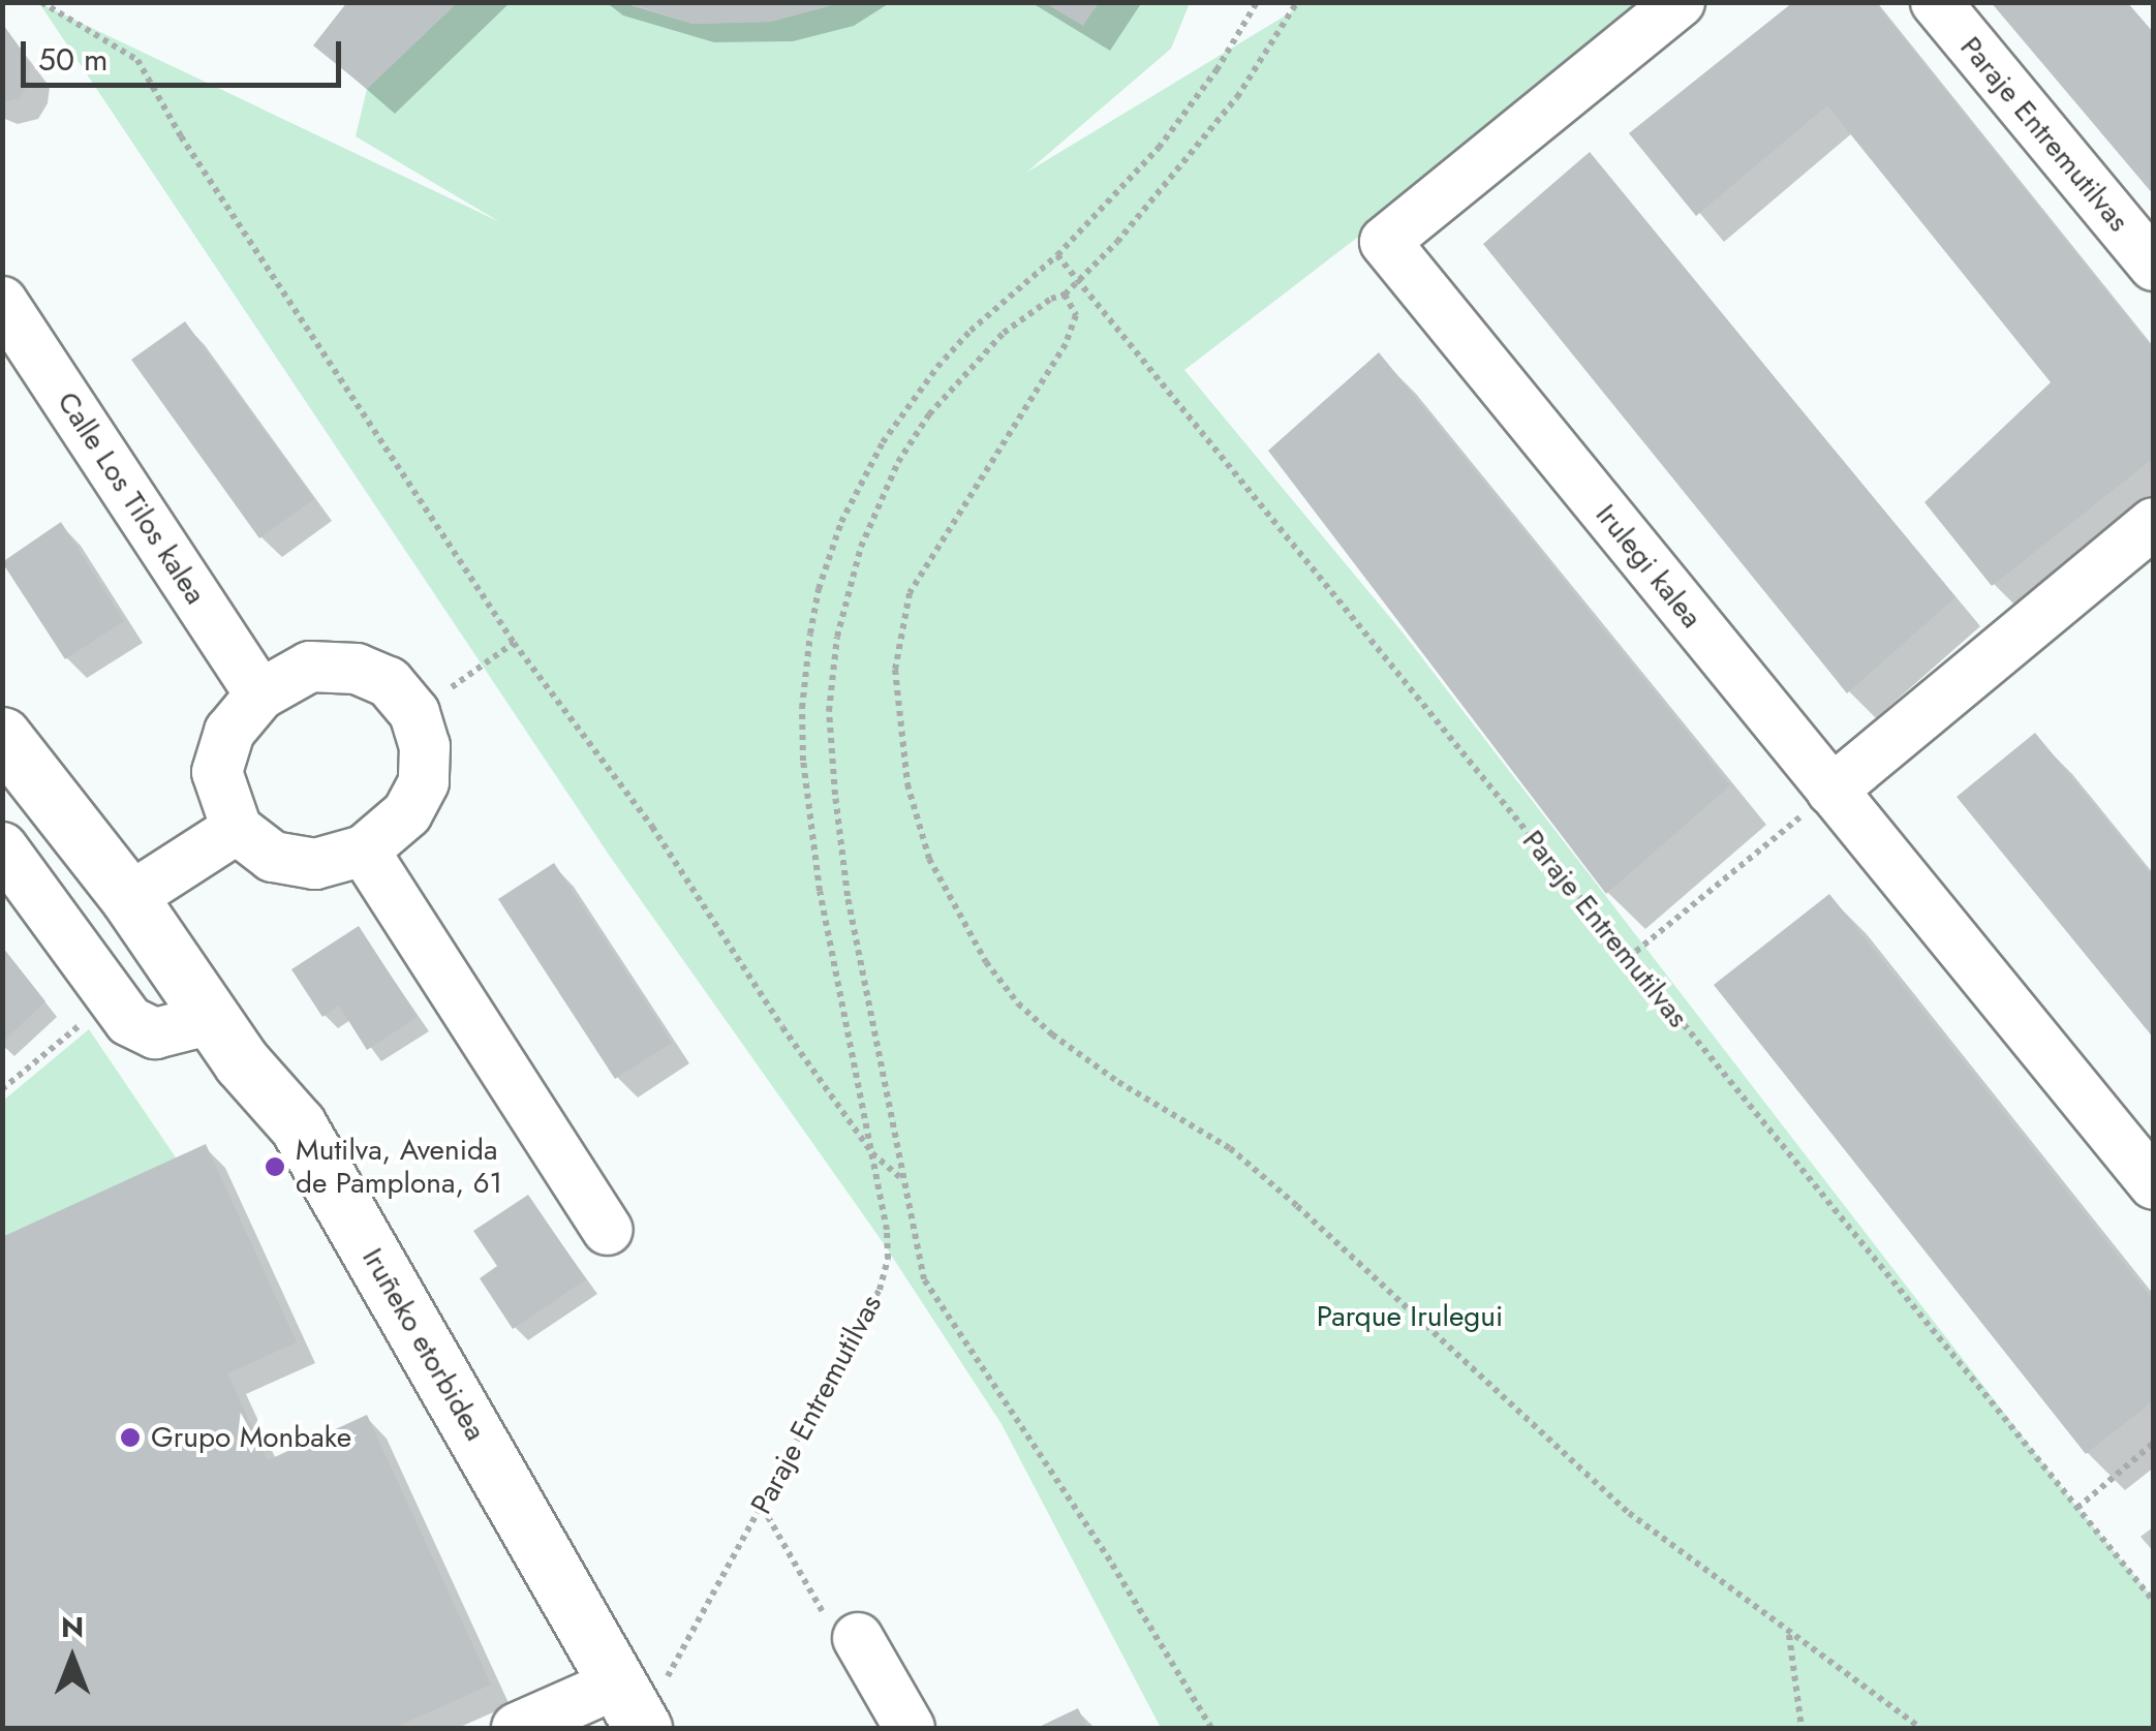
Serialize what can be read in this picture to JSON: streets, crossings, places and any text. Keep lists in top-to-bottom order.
{
  "streets": {
    "street": [
      "Paraje Entremutilvas",
      "Calle Los Tilos kalea",
      "Irulegi kalea",
      "Iruñeko etorbidea"
    ]
  },
  "crossings": [
    ["Paraje Entremutilvas", "Iruñeko etorbidea"]
  ],
  "parks": ["Parque Irulegui"],
  "places": ["Mutilva, Avenida de Pamplona, 61", "Grupo Monbake"],
  "scale_bar": "50 m",
  "north": "top"
}
